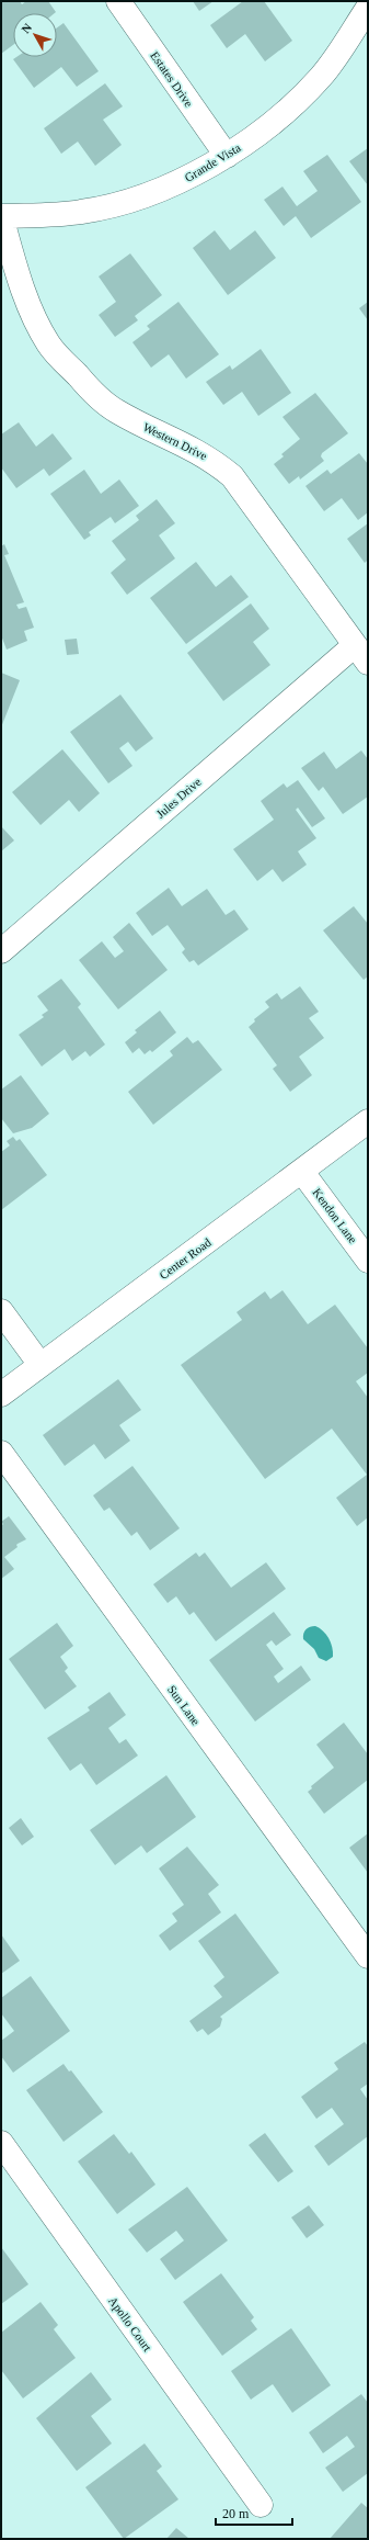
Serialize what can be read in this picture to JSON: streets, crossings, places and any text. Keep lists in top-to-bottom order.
{
  "streets": {
    "street": [
      "Estates Drive",
      "Grande Vista",
      "Western Drive",
      "Jules Drive",
      "Kendon Lane",
      "Center Road",
      "Sun Lane",
      "Apollo Court"
    ]
  },
  "crossings": [
    ["Estates Drive", "Grande Vista"],
    ["Grande Vista", "Western Drive"],
    ["Western Drive", "Jules Drive"],
    ["Kendon Lane", "Center Road"]
  ],
  "scale_bar": "20 m",
  "north": "top left"
}
